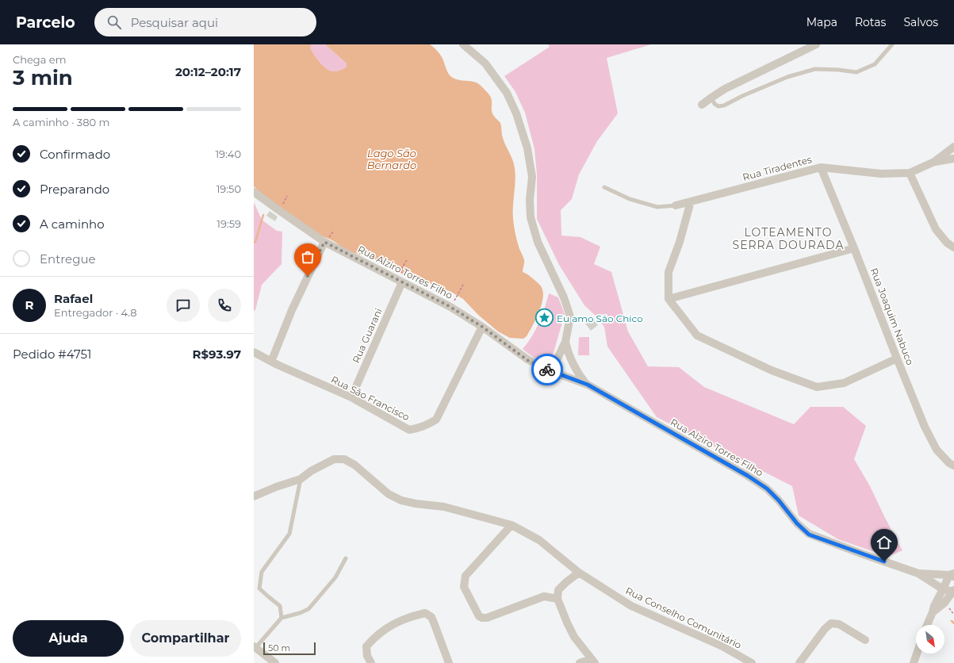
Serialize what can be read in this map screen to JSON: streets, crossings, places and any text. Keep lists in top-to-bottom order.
{
  "streets": {
    "street": [
      "Rua Tiradentes",
      "Rua Alziro Torres Filho",
      "Rua Joaquim Nabuco",
      "Rua Guarani",
      "Rua São Francisco",
      "Rua Conselho Comunitário"
    ]
  },
  "crossings": [
    ["Rua Tiradentes", "Rua Joaquim Nabuco"],
    ["Rua Alziro Torres Filho", "Rua Guarani"],
    ["Rua Alziro Torres Filho", "Rua São Francisco"],
    ["Rua Guarani", "Rua São Francisco"]
  ],
  "districts": ["LOTEAMENTO SERRA DOURADA"],
  "water": ["Lago São Bernardo"],
  "places": {
    "place": ["Eu amo São Chico"]
  },
  "scale_bar": "50 m",
  "north": "bottom right",
  "page": {
    "header": "Parcelo",
    "search": "Pesquisar aqui",
    "nav": ["Mapa", "Rotas", "Salvos"],
    "heading": ["3 min", "Chega em", "20:12–20:17"],
    "panel": [
      "Rafael",
      "Entregador · 4.8",
      "Pedido #4751",
      "R$93.97"
    ],
    "bar": "A caminho · 380 m",
    "list": [
      ["Confirmado", "19:40"],
      ["Preparando", "19:50"],
      ["A caminho", "19:59"],
      "Entregue"
    ],
    "round": "R",
    "buttons": ["Ajuda", "Compartilhar"],
    "scale": "50 m"
  }
}
